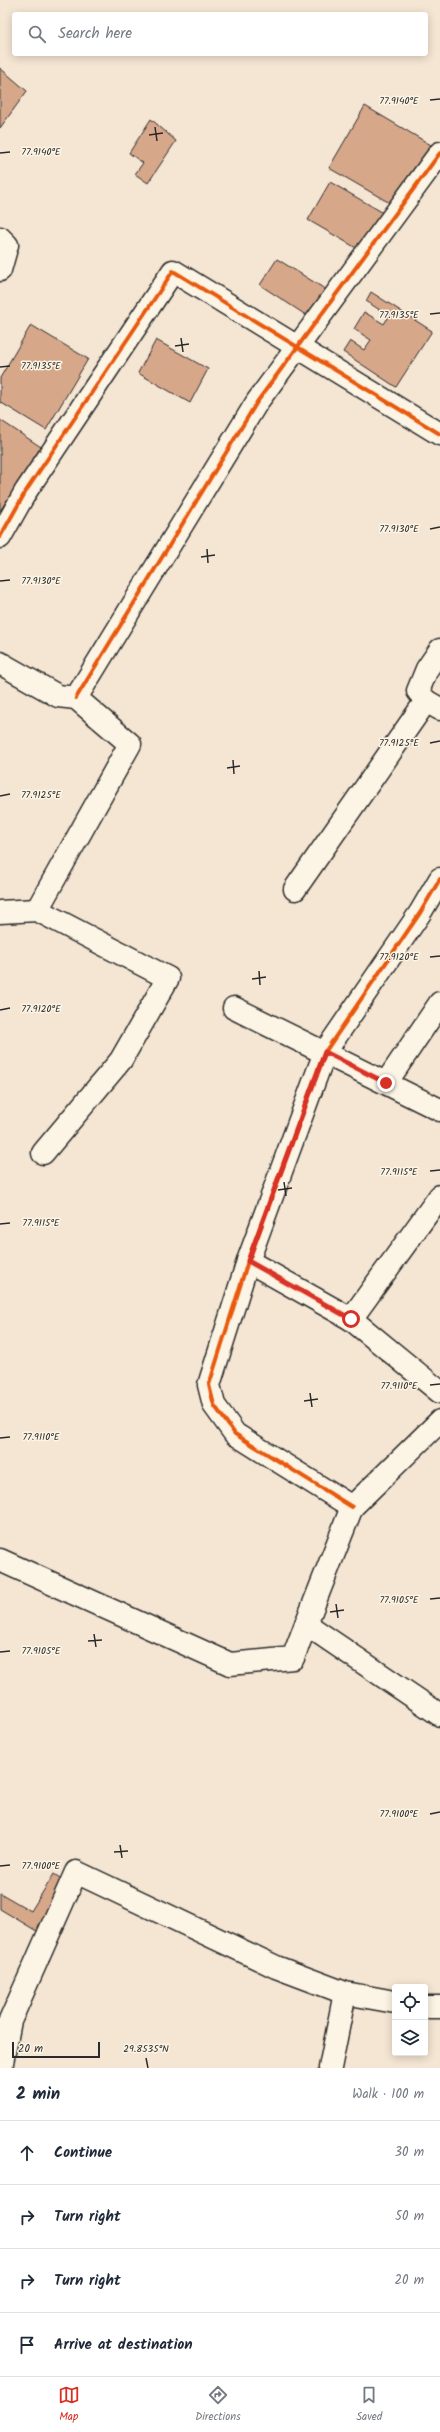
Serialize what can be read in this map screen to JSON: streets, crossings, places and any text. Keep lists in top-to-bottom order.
{
  "scale_bar": "20 m",
  "page": {
    "search": "Search here",
    "scale": "20 m",
    "heading": ["2 min", "Walk · 100 m"],
    "list": [
      ["Continue", "30 m"],
      ["Turn right", "50 m"],
      ["Turn right", "20 m"],
      "Arrive at destination"
    ],
    "nav": ["Map", "Directions", "Saved"]
  },
  "coordinates": [
    "77.9140°E",
    "77.9135°E",
    "77.9130°E",
    "77.9125°E",
    "77.9120°E",
    "77.9115°E",
    "77.9110°E",
    "77.9105°E",
    "77.9100°E",
    "29.8535°N"
  ]
}
